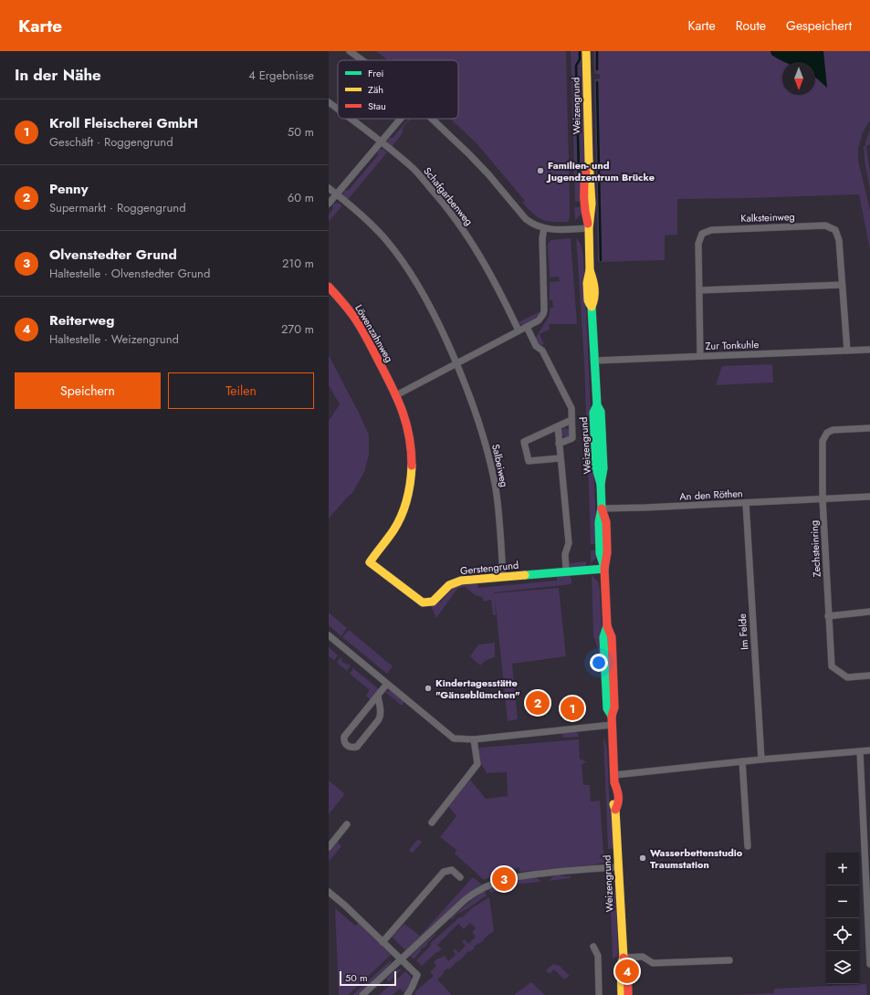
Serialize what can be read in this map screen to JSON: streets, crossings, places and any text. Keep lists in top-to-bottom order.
{
  "streets": {
    "main road": ["Weizengrund", "Löwenzahnweg", "Gerstengrund"],
    "street": [
      "Schafgarbenweg",
      "Kalksteinweg",
      "Zur Tonkuhle",
      "Salbeiweg",
      "An den Röthen",
      "Zechsteinring",
      "Im Felde"
    ]
  },
  "crossings": [
    ["Weizengrund", "Zur Tonkuhle"],
    ["Weizengrund", "An den Röthen"],
    ["Weizengrund", "Gerstengrund"],
    ["Kalksteinweg", "Zur Tonkuhle"],
    ["Löwenzahnweg", "Gerstengrund"],
    ["Salbeiweg", "Gerstengrund"],
    ["An den Röthen", "Zechsteinring"],
    ["An den Röthen", "Im Felde"]
  ],
  "places": ["Familien- und Jugendzentrum Brücke", "Kindertagesstätte \"Gänseblümchen\"", "Wasserbettenstudio Traumstation"],
  "legend": ["Frei", "Zäh", "Stau"],
  "scale_bar": "50 m",
  "north": "bottom",
  "page": {
    "header": "Karte",
    "nav": ["Karte", "Route", "Gespeichert"],
    "heading": ["In der Nähe", "4 Ergebnisse"],
    "list": [
      {
        "mark": "1",
        "name": "Kroll Fleischerei GmbH",
        "note": "Geschäft · Roggengrund",
        "value": "50 m"
      },
      {
        "mark": "2",
        "name": "Penny",
        "note": "Supermarkt · Roggengrund",
        "value": "60 m"
      },
      {
        "mark": "3",
        "name": "Olvenstedter Grund",
        "note": "Haltestelle · Olvenstedter Grund",
        "value": "210 m"
      },
      {
        "mark": "4",
        "name": "Reiterweg",
        "note": "Haltestelle · Weizengrund",
        "value": "270 m"
      }
    ],
    "buttons": ["Speichern", "Teilen"],
    "pins": [
      "2",
      "1",
      "3",
      "4"
    ],
    "map_buttons": ["+", "−"],
    "scale": "50 m"
  }
}
